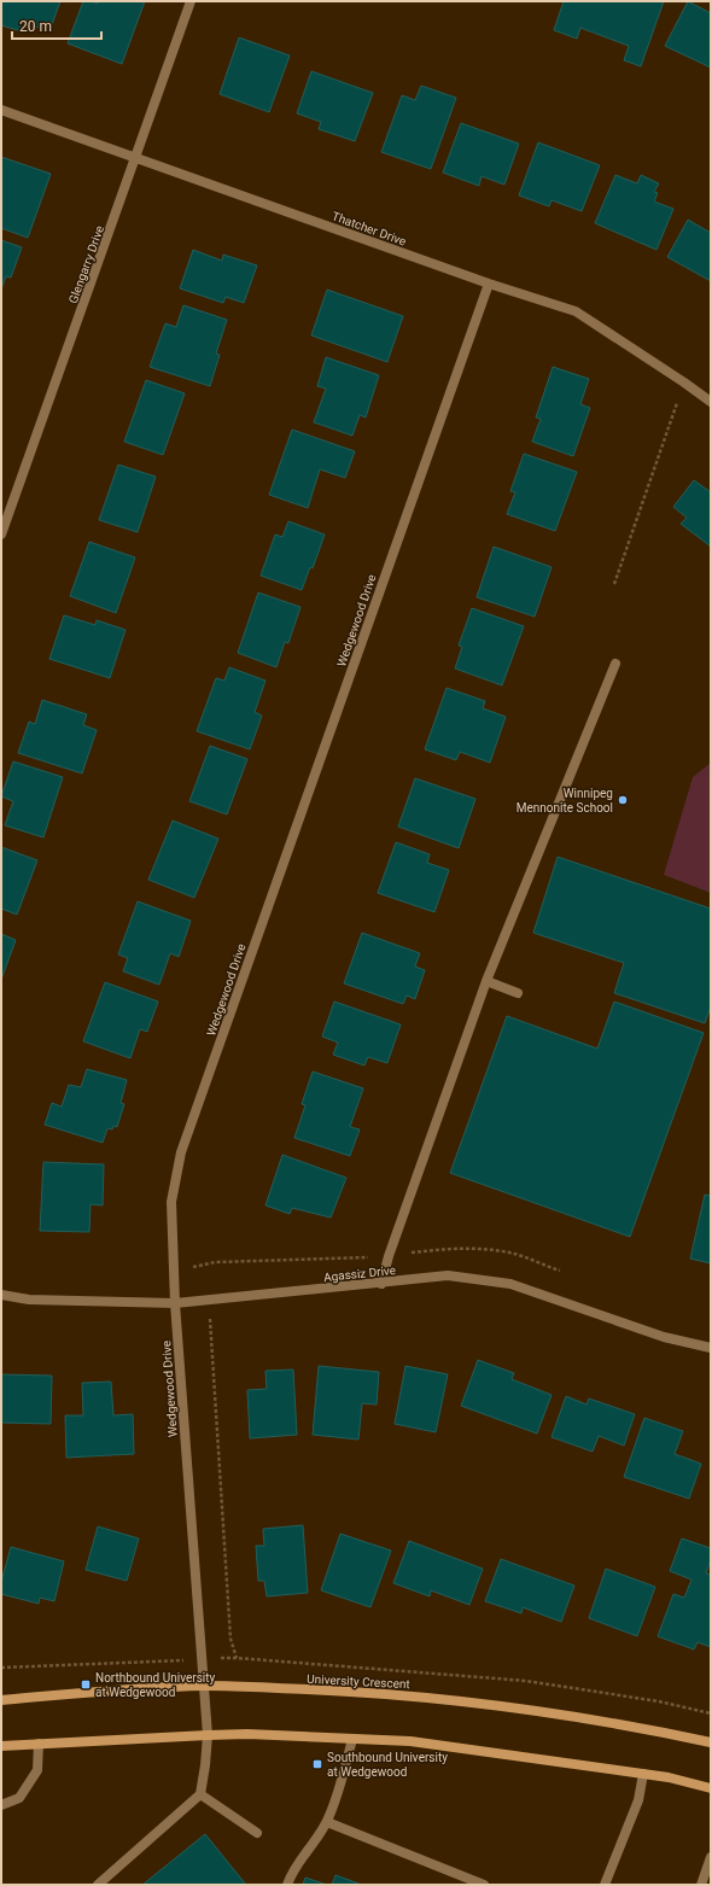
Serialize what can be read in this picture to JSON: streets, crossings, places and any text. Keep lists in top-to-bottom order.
{
  "streets": {
    "main road": ["University Crescent"],
    "street": [
      "Thatcher Drive",
      "Glengarry Drive",
      "Wedgewood Drive",
      "Agassiz Drive"
    ]
  },
  "crossings": [
    ["Thatcher Drive", "Glengarry Drive"],
    ["Thatcher Drive", "Wedgewood Drive"],
    ["Wedgewood Drive", "Agassiz Drive"],
    ["Wedgewood Drive", "University Crescent"]
  ],
  "places": {
    "other": ["Winnipeg Mennonite School"],
    "transit": ["Northbound University at Wedgewood", "Southbound University at Wedgewood"]
  },
  "scale_bar": "20 m"
}
